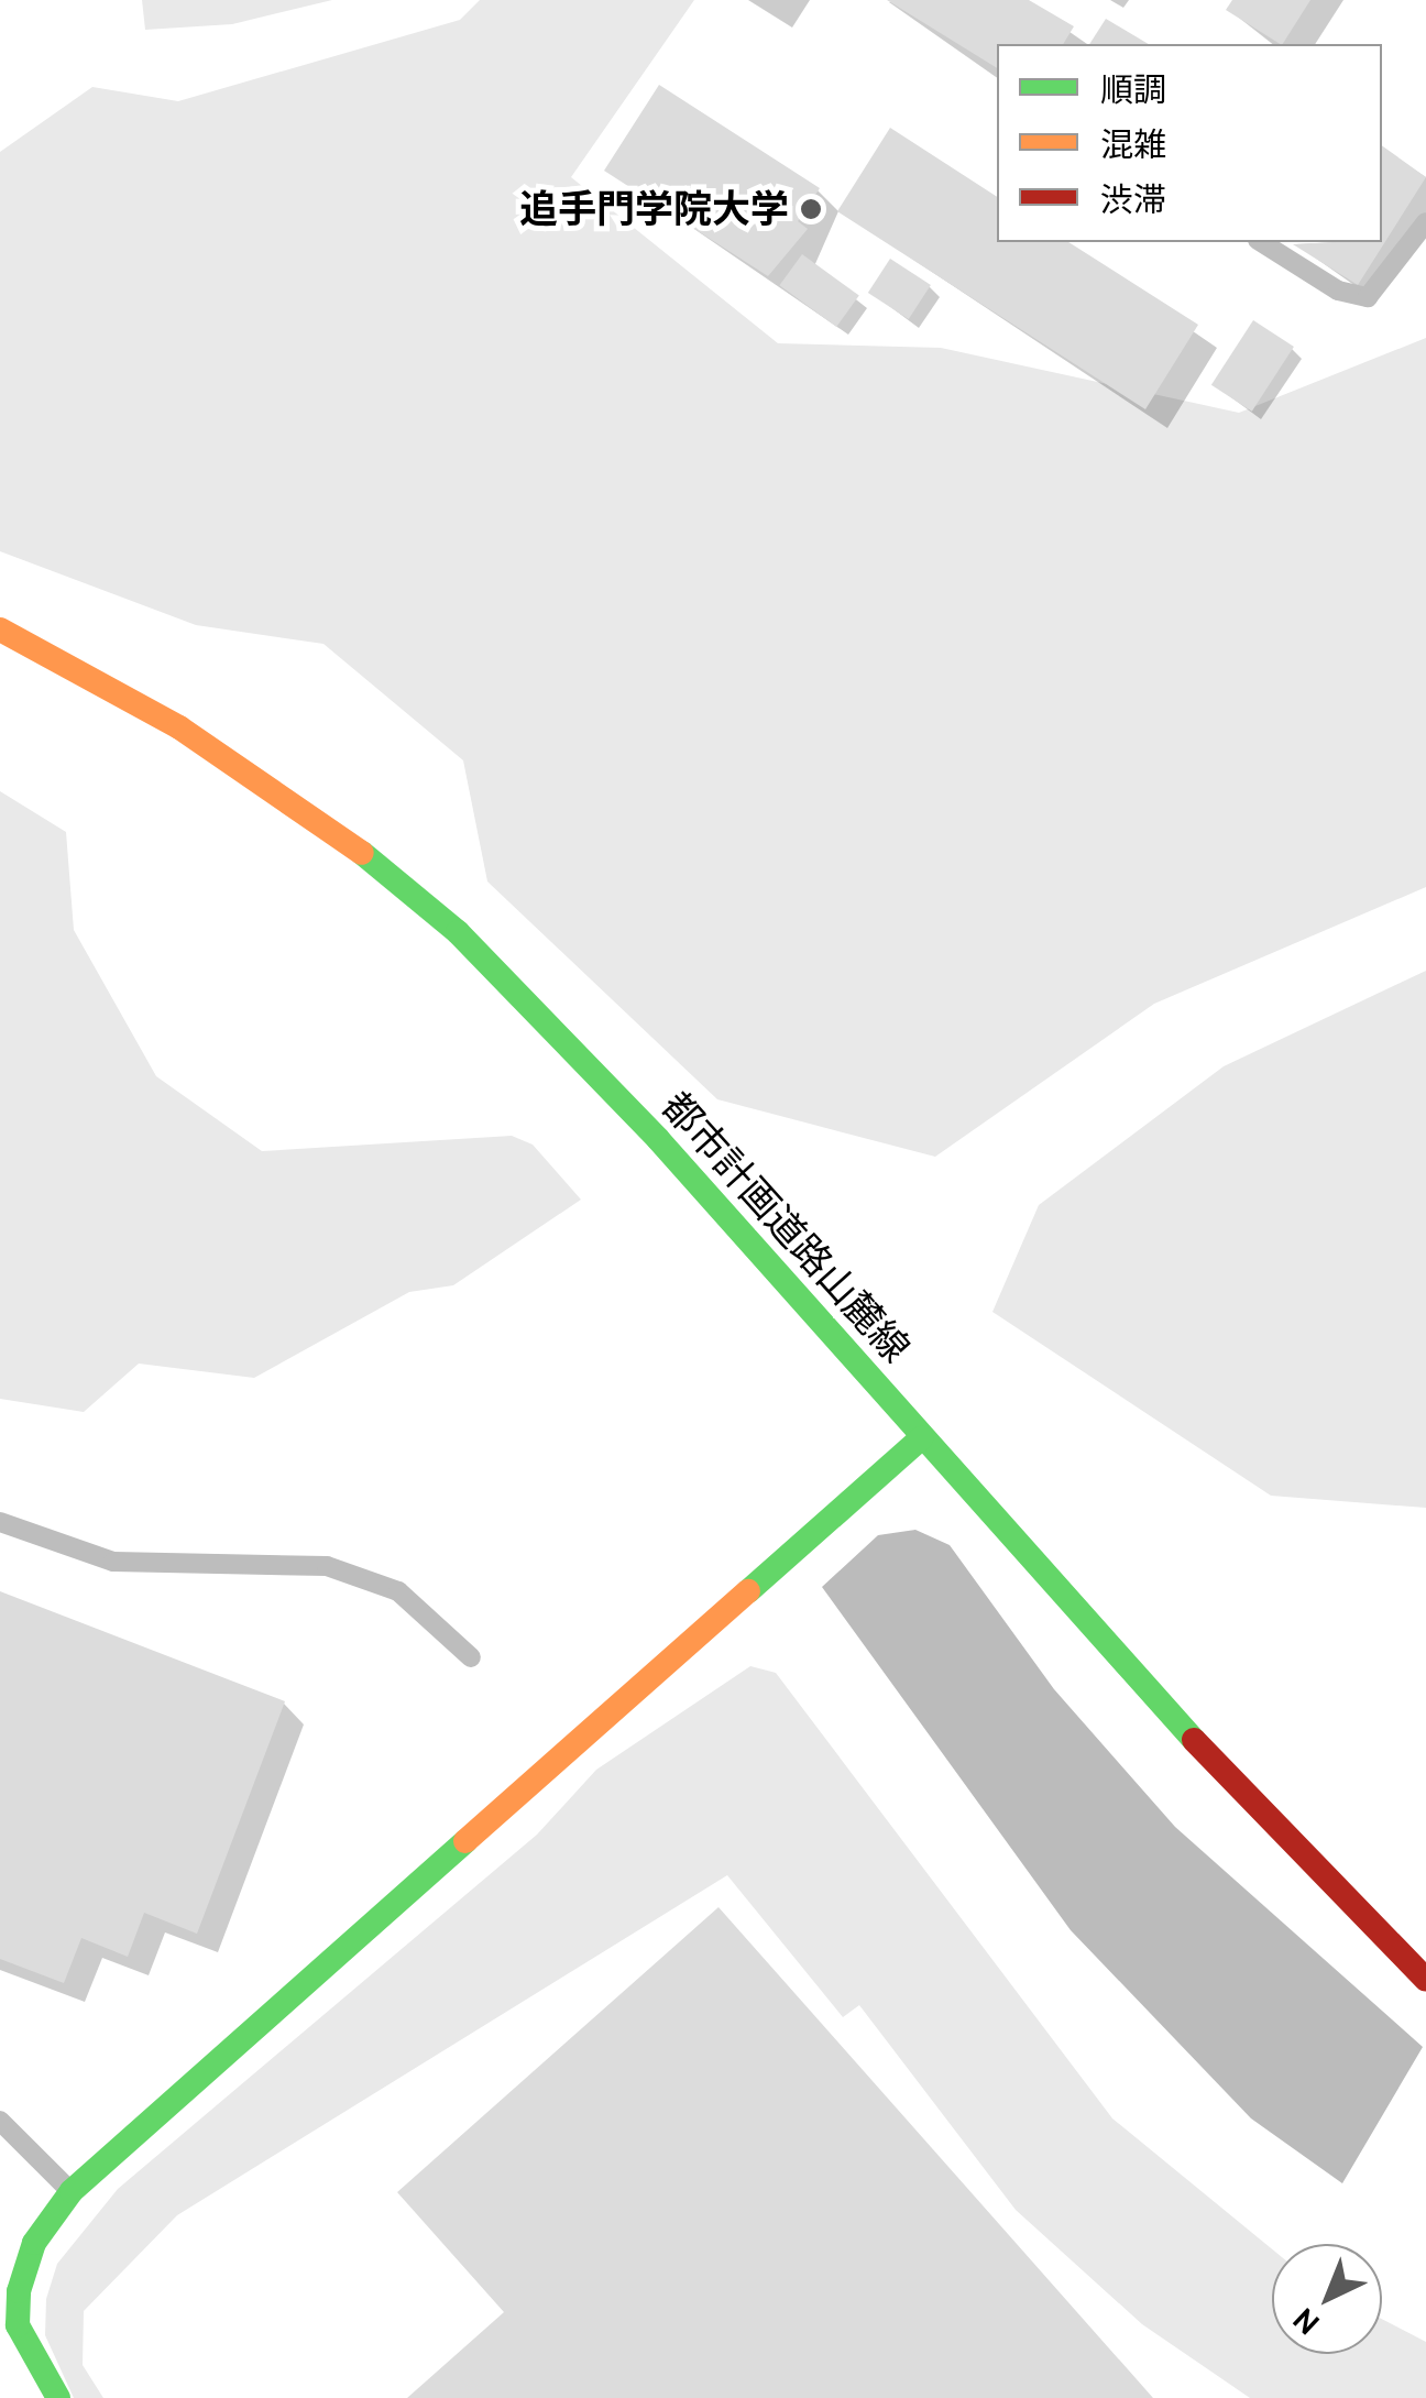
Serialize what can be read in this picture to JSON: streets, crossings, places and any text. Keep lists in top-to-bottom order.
{
  "streets": {
    "street": ["都市計画道路山麓線"]
  },
  "places": ["追手門学院大学"],
  "legend": ["順調", "混雑", "渋滞"],
  "north": "bottom left"
}
